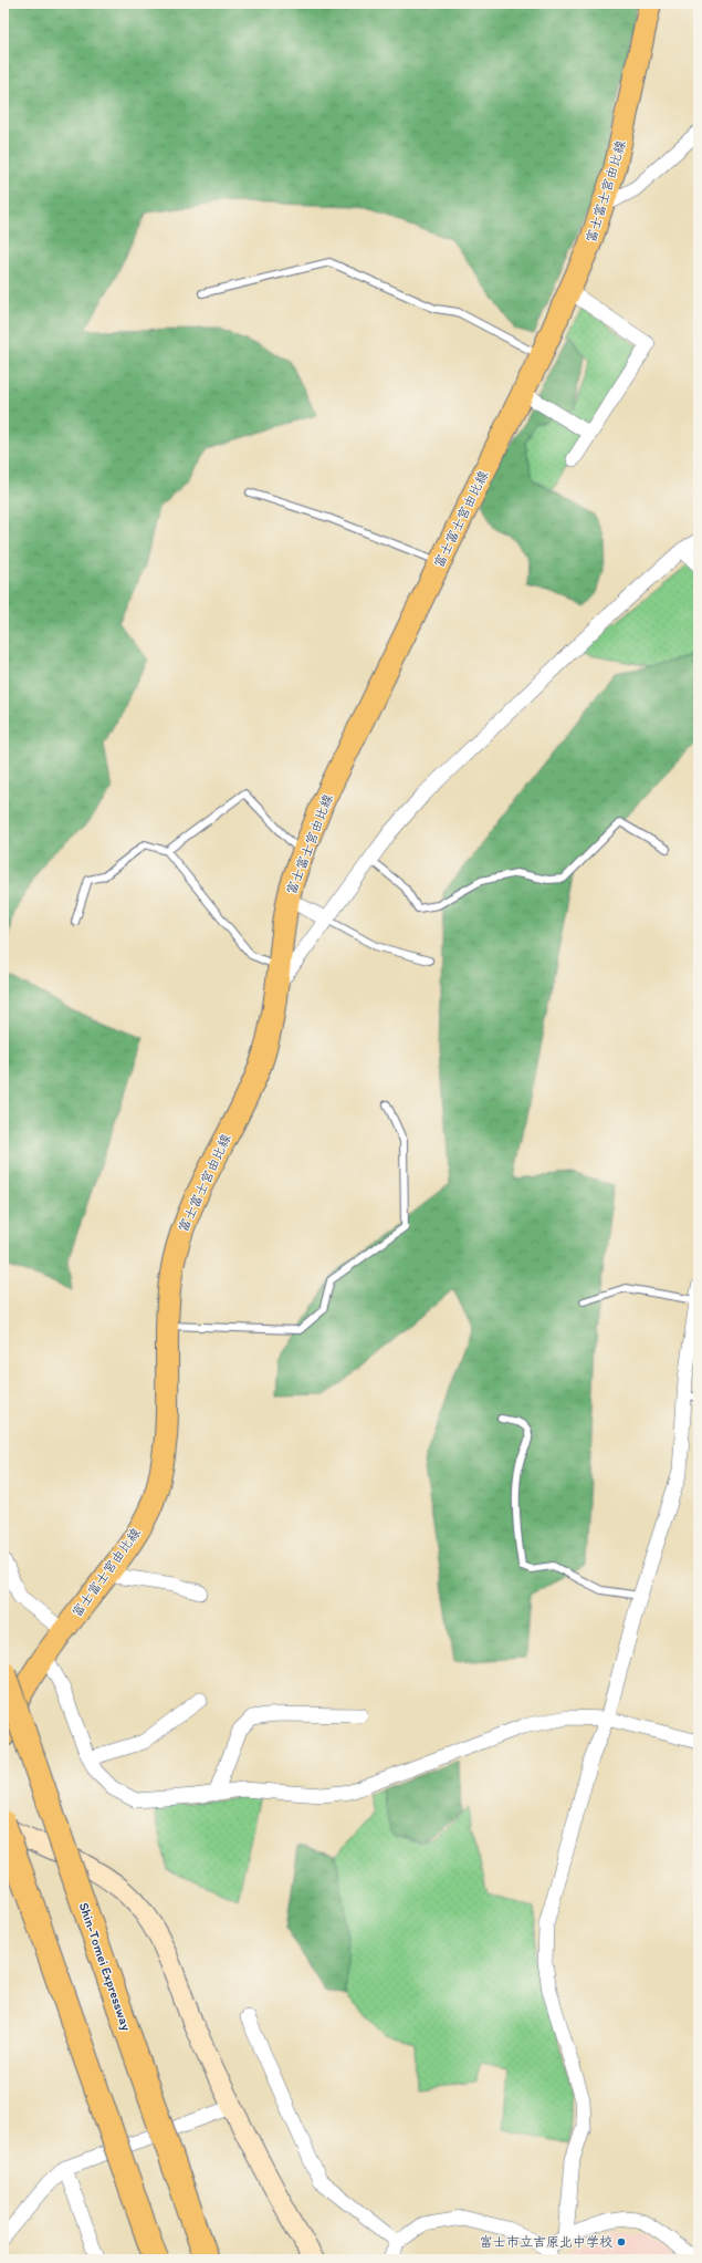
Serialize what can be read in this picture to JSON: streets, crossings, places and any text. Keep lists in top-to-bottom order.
{
  "streets": {
    "highway": ["Shin-Tomei Expressway"],
    "main road": ["富士富士宮由比線"]
  },
  "places": ["富士市立吉原北中学校"]
}
